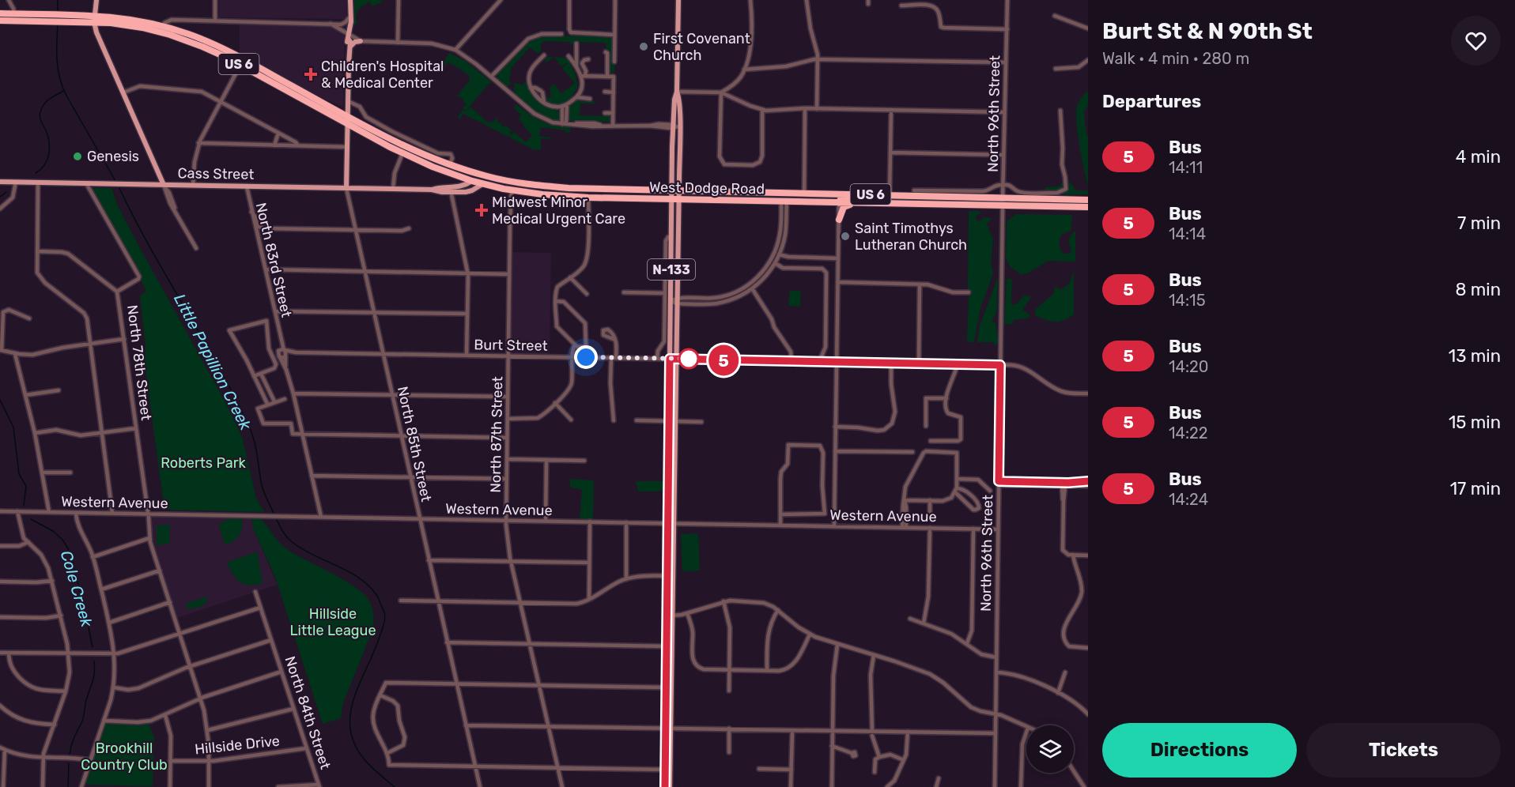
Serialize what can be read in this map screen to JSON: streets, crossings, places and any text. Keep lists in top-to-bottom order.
{
  "streets": {
    "highway": ["US 6", "West Dodge Road"],
    "main road": ["Cass Street", "N-133"],
    "street": [
      "North 96th Street",
      "North 83rd Street",
      "Burt Street",
      "North 78th Street",
      "North 87th Street",
      "North 85th Street",
      "Western Avenue",
      "North 84th Street",
      "Hillside Drive"
    ]
  },
  "crossings": [
    ["US 6", "West Dodge Road"],
    ["North 96th Street", "West Dodge Road"],
    ["North 96th Street", "Burt Street"],
    ["North 96th Street", "Western Avenue"],
    ["Cass Street", "West Dodge Road"],
    ["Cass Street", "North 83rd Street"],
    ["Cass Street", "North 78th Street"],
    ["Cass Street", "North 85th Street"],
    ["West Dodge Road", "N-133"],
    ["West Dodge Road", "North 87th Street"],
    ["North 83rd Street", "Burt Street"],
    ["N-133", "Burt Street"],
    ["N-133", "Western Avenue"],
    ["Burt Street", "North 87th Street"],
    ["Burt Street", "North 85th Street"],
    ["North 78th Street", "Western Avenue"],
    ["North 78th Street", "Hillside Drive"],
    ["North 87th Street", "Western Avenue"],
    ["North 85th Street", "Western Avenue"],
    ["North 84th Street", "Hillside Drive"]
  ],
  "water": ["Little Papillion Creek", "Cole Creek"],
  "parks": ["Roberts Park", "Hillside Little League", "Brookhill Country Club"],
  "places": {
    "other": ["First Covenant Church", "Genesis", "Saint Timothys Lutheran Church"],
    "health": ["Children's Hospital & Medical Center", "Midwest Minor Medical Urgent Care"]
  },
  "lines": ["bus line 5"],
  "page": {
    "on_map": "5",
    "heading": [
      ["Burt St & N 90th St", "Walk · 4 min · 280 m"],
      "Departures"
    ],
    "list": [
      {
        "mark": "5",
        "name": "Bus",
        "note": "14:11",
        "value": "4 min"
      },
      {
        "mark": "5",
        "name": "Bus",
        "note": "14:14",
        "value": "7 min"
      },
      {
        "mark": "5",
        "name": "Bus",
        "note": "14:15",
        "value": "8 min"
      },
      {
        "mark": "5",
        "name": "Bus",
        "note": "14:20",
        "value": "13 min"
      },
      {
        "mark": "5",
        "name": "Bus",
        "note": "14:22",
        "value": "15 min"
      },
      {
        "mark": "5",
        "name": "Bus",
        "note": "14:24",
        "value": "17 min"
      }
    ],
    "buttons": ["Directions", "Tickets"]
  }
}
